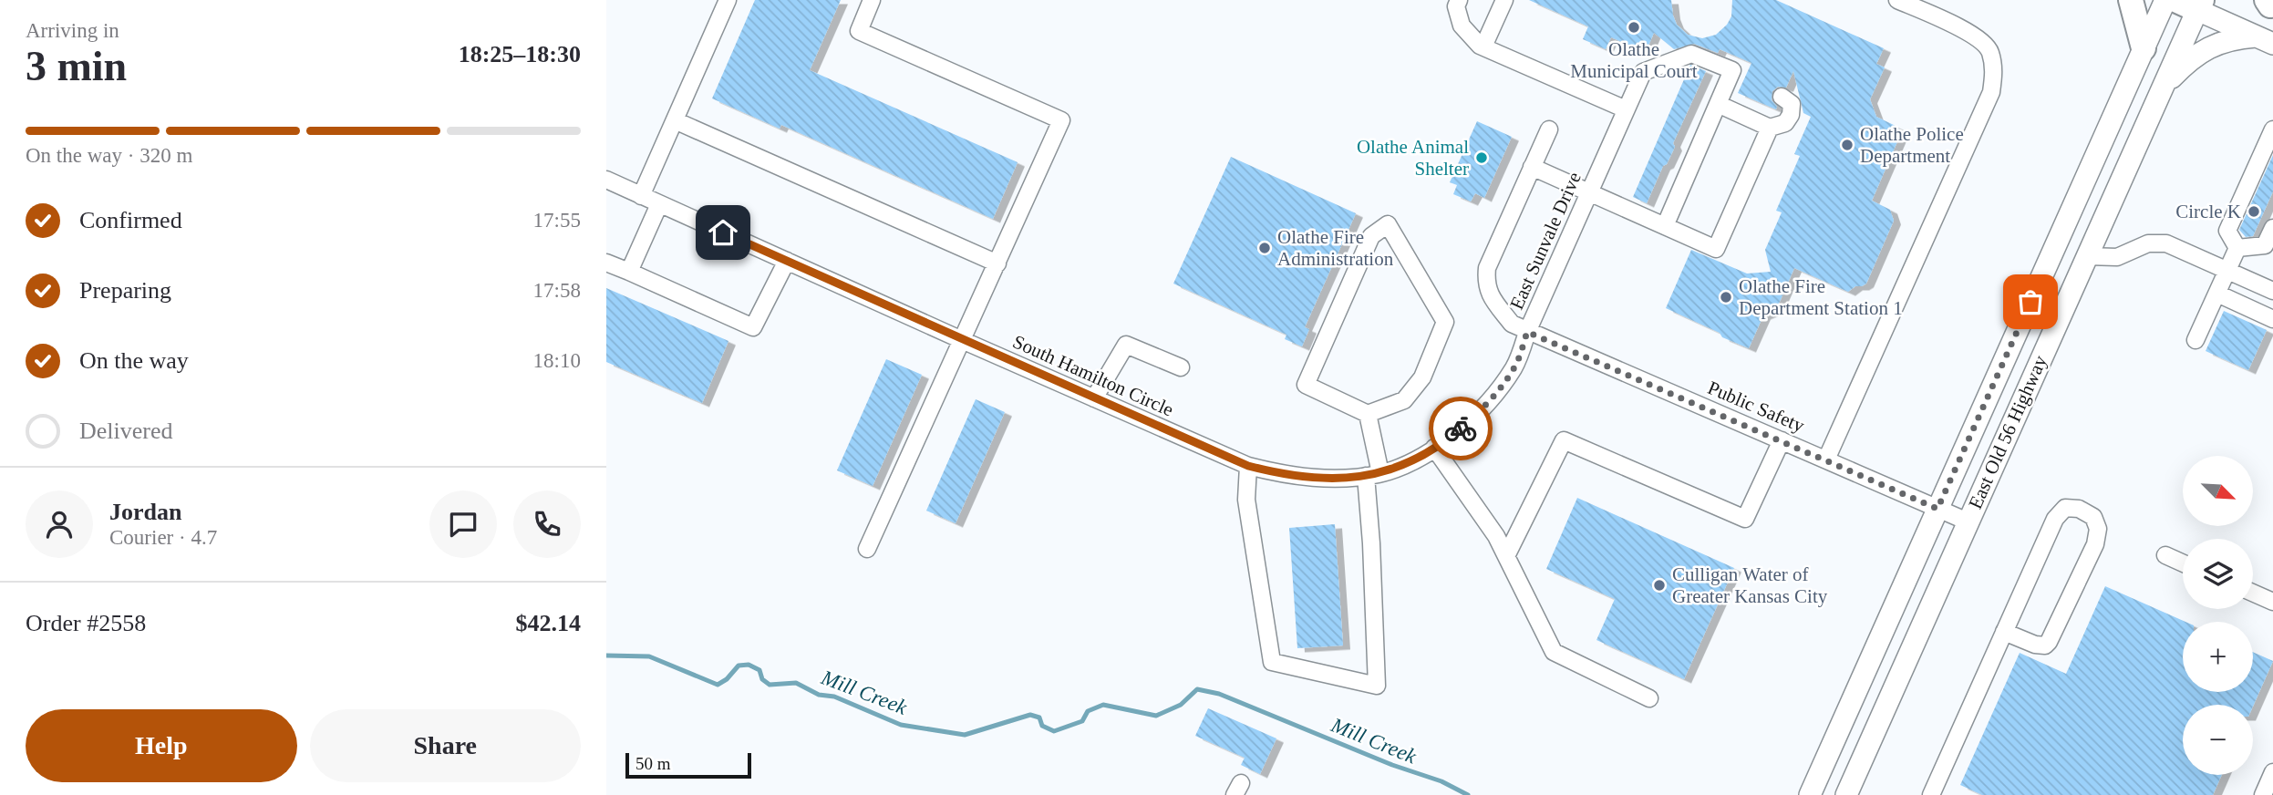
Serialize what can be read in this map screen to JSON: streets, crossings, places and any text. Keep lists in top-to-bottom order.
{
  "streets": {
    "main road": ["East Old 56 Highway"],
    "street": ["East Sunvale Drive", "South Hamilton Circle", "Public Safety"]
  },
  "crossings": [
    ["East Sunvale Drive", "South Hamilton Circle"],
    ["East Sunvale Drive", "Public Safety"],
    ["South Hamilton Circle", "Public Safety"],
    ["Public Safety", "East Old 56 Highway"]
  ],
  "water": ["Mill Creek"],
  "places": [
    "Olathe Municipal Court",
    "Olathe Police Department",
    "Olathe Animal Shelter",
    "Circle K",
    "Olathe Fire Administration",
    "Olathe Fire Department Station 1",
    "Culligan Water of Greater Kansas City"
  ],
  "scale_bar": "50 m",
  "north": "bottom right",
  "page": {
    "heading": ["3 min", "Arriving in", "18:25–18:30"],
    "panel": [
      "Jordan",
      "Courier · 4.7",
      "Order #2558",
      "$42.14"
    ],
    "bar": "On the way · 320 m",
    "list": [
      ["Confirmed", "17:55"],
      ["Preparing", "17:58"],
      ["On the way", "18:10"],
      "Delivered"
    ],
    "map_buttons": ["+", "−"],
    "buttons": ["Help", "Share"],
    "scale": "50 m"
  }
}
